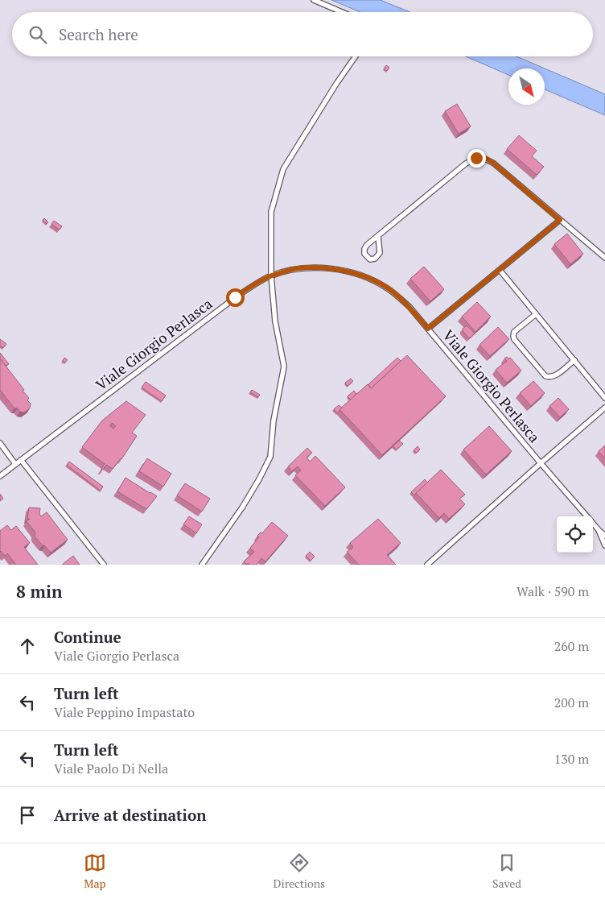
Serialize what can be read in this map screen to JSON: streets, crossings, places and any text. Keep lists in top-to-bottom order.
{
  "streets": {
    "street": ["Viale Giorgio Perlasca"]
  },
  "north": "bottom right",
  "page": {
    "search": "Search here",
    "heading": ["8 min", "Walk · 590 m"],
    "list": [
      ["Continue", "Viale Giorgio Perlasca", "260 m"],
      ["Turn left", "Viale Peppino Impastato", "200 m"],
      ["Turn left", "Viale Paolo Di Nella", "130 m"],
      "Arrive at destination"
    ],
    "nav": ["Map", "Directions", "Saved"]
  }
}
